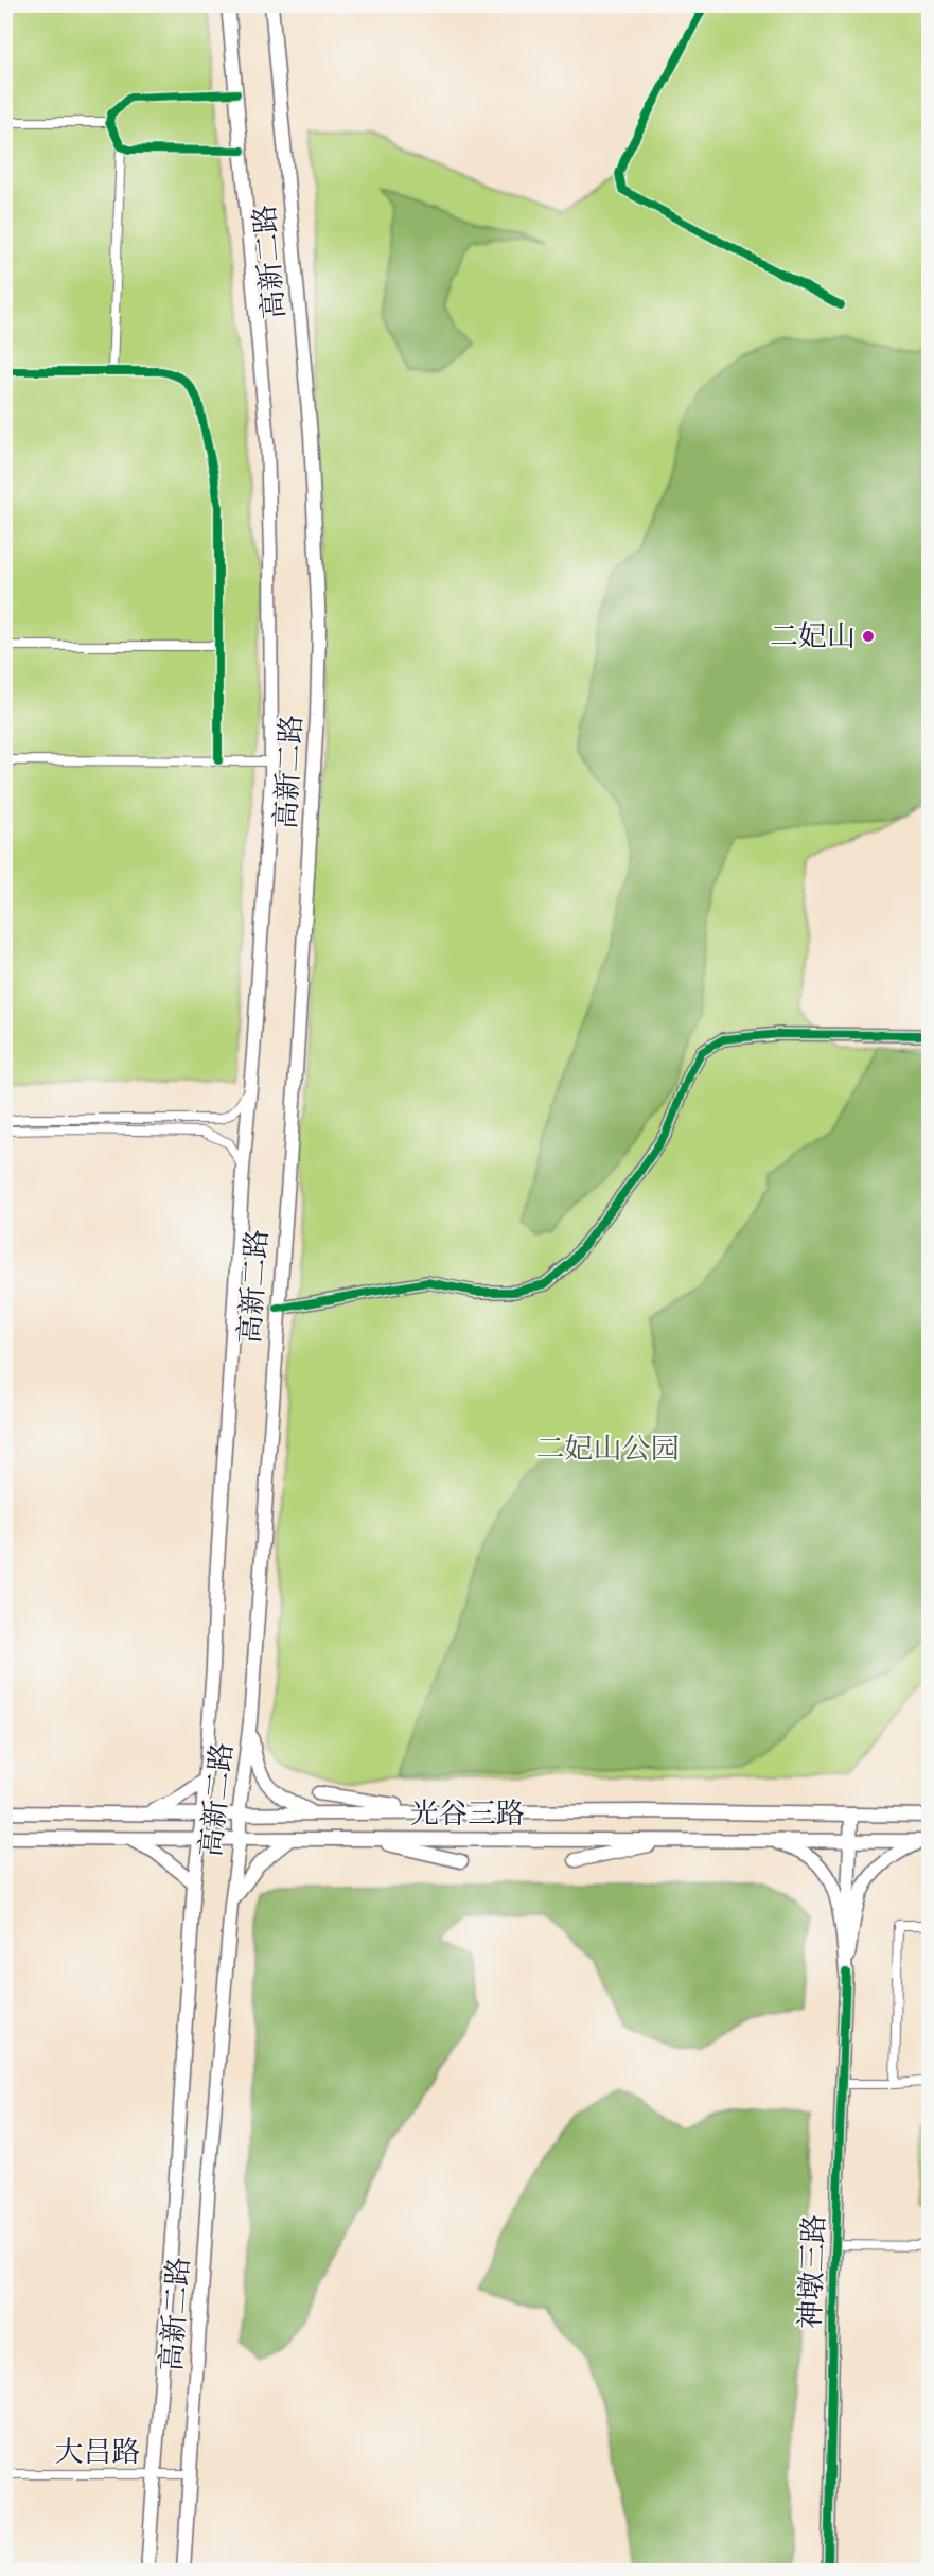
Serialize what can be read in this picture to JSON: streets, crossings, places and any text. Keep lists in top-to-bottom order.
{
  "streets": {
    "main road": ["高新二路", "光谷三路"],
    "street": ["神墩三路", "大吕路"]
  },
  "crossings": [
    ["高新二路", "光谷三路"],
    ["高新二路", "大吕路"]
  ],
  "parks": ["二妃山公园"],
  "places": ["二妃山"]
}
